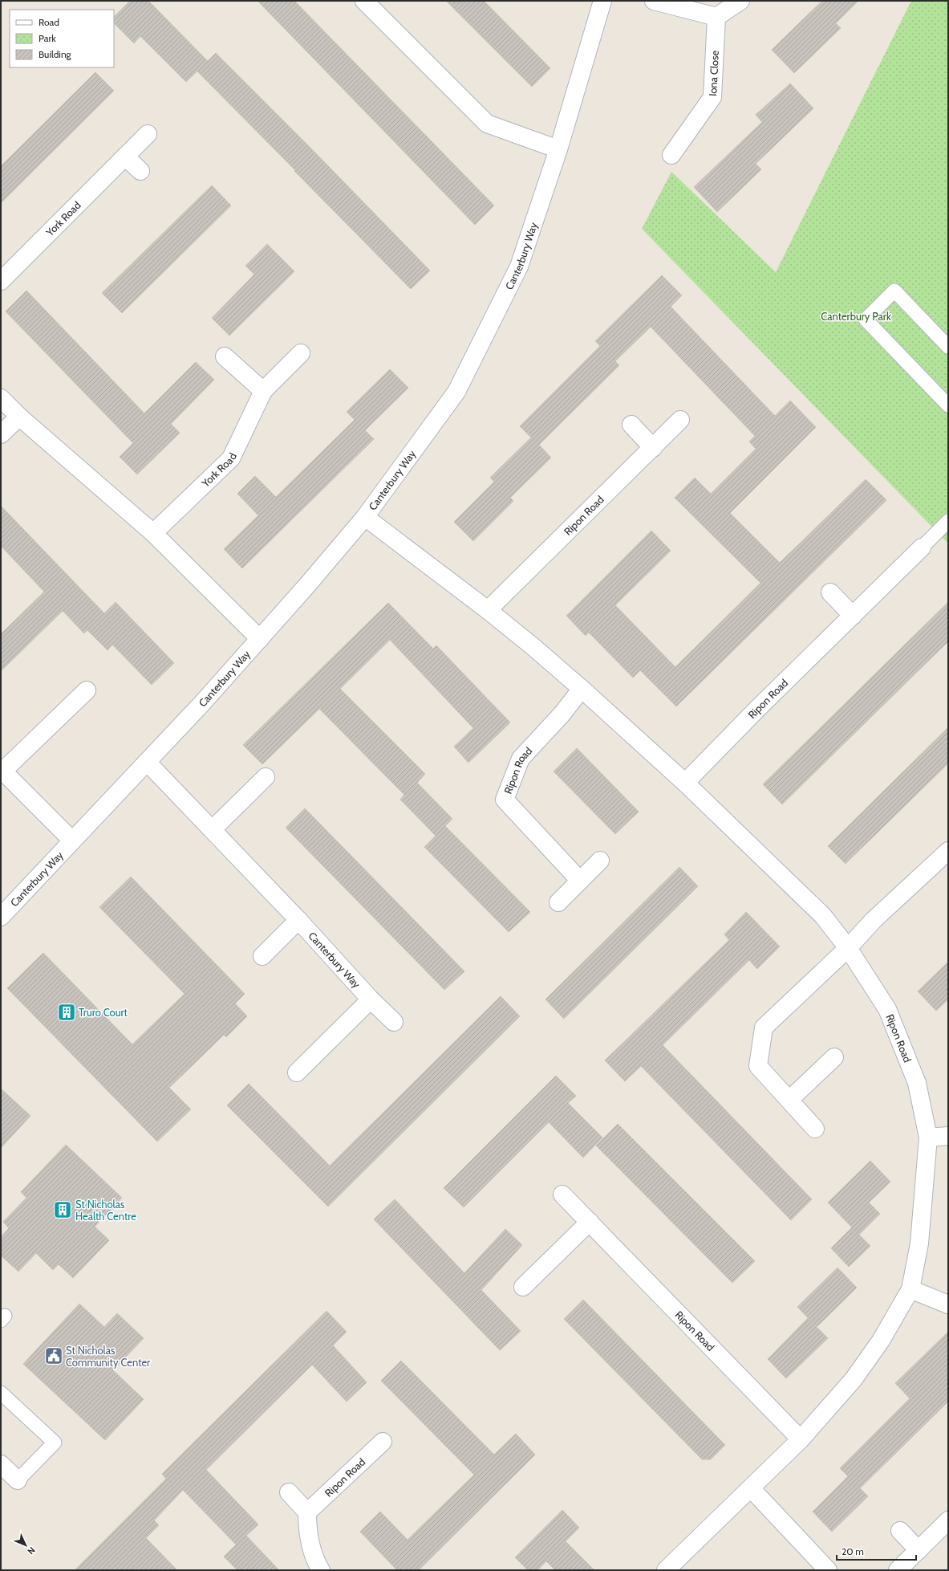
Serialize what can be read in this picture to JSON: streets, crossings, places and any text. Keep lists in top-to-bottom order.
{
  "streets": {
    "street": [
      "Iona Close",
      "York Road",
      "Canterbury Way",
      "Ripon Road"
    ]
  },
  "crossings": [
    ["Canterbury Way", "Ripon Road"]
  ],
  "parks": ["Canterbury Park"],
  "places": {
    "building": ["Truro Court", "St Nicholas Health Centre"],
    "public building": ["St Nicholas Community Center"]
  },
  "legend": ["Road", "Park", "Building"],
  "scale_bar": "20 m",
  "north": "bottom right"
}
